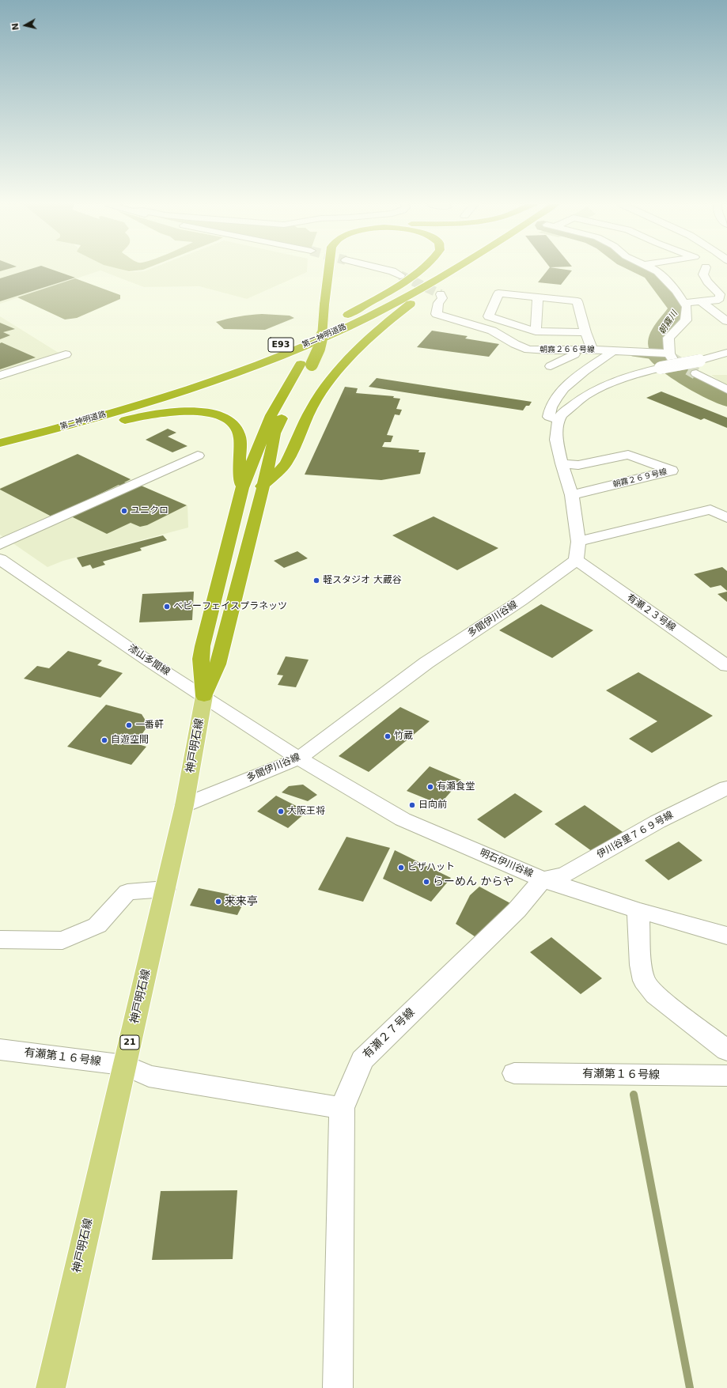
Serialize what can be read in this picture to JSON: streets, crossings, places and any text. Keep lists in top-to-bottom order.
{
  "streets": {
    "highway": ["第二神明道路", "E93"],
    "main road": ["神戸明石線", "21"],
    "street": [
      "朝霧２６６号線",
      "朝霧２６９号線",
      "有瀬２３号線",
      "多聞伊川谷線",
      "漆山多聞線",
      "伊川谷里７６９号線",
      "明石伊川谷線",
      "有瀬２７号線",
      "有瀬第１６号線"
    ]
  },
  "crossings": [
    ["有瀬２３号線", "多聞伊川谷線"],
    ["多聞伊川谷線", "漆山多聞線"],
    ["多聞伊川谷線", "神戸明石線"],
    ["多聞伊川谷線", "明石伊川谷線"],
    ["漆山多聞線", "神戸明石線"],
    ["漆山多聞線", "明石伊川谷線"],
    ["神戸明石線", "有瀬第１６号線"],
    ["伊川谷里７６９号線", "明石伊川谷線"],
    ["伊川谷里７６９号線", "有瀬２７号線"],
    ["明石伊川谷線", "有瀬２７号線"]
  ],
  "water": ["朝霧川"],
  "places": [
    "ユニクロ",
    "軽スタジオ 大蔵谷",
    "ベビーフェイスプラネッツ",
    "一番軒",
    "竹蔵",
    "自遊空間",
    "有瀬食堂",
    "日向前",
    "大阪王将",
    "ピザハット",
    "らーめん からや",
    "来来亭"
  ],
  "north": "left"
}
